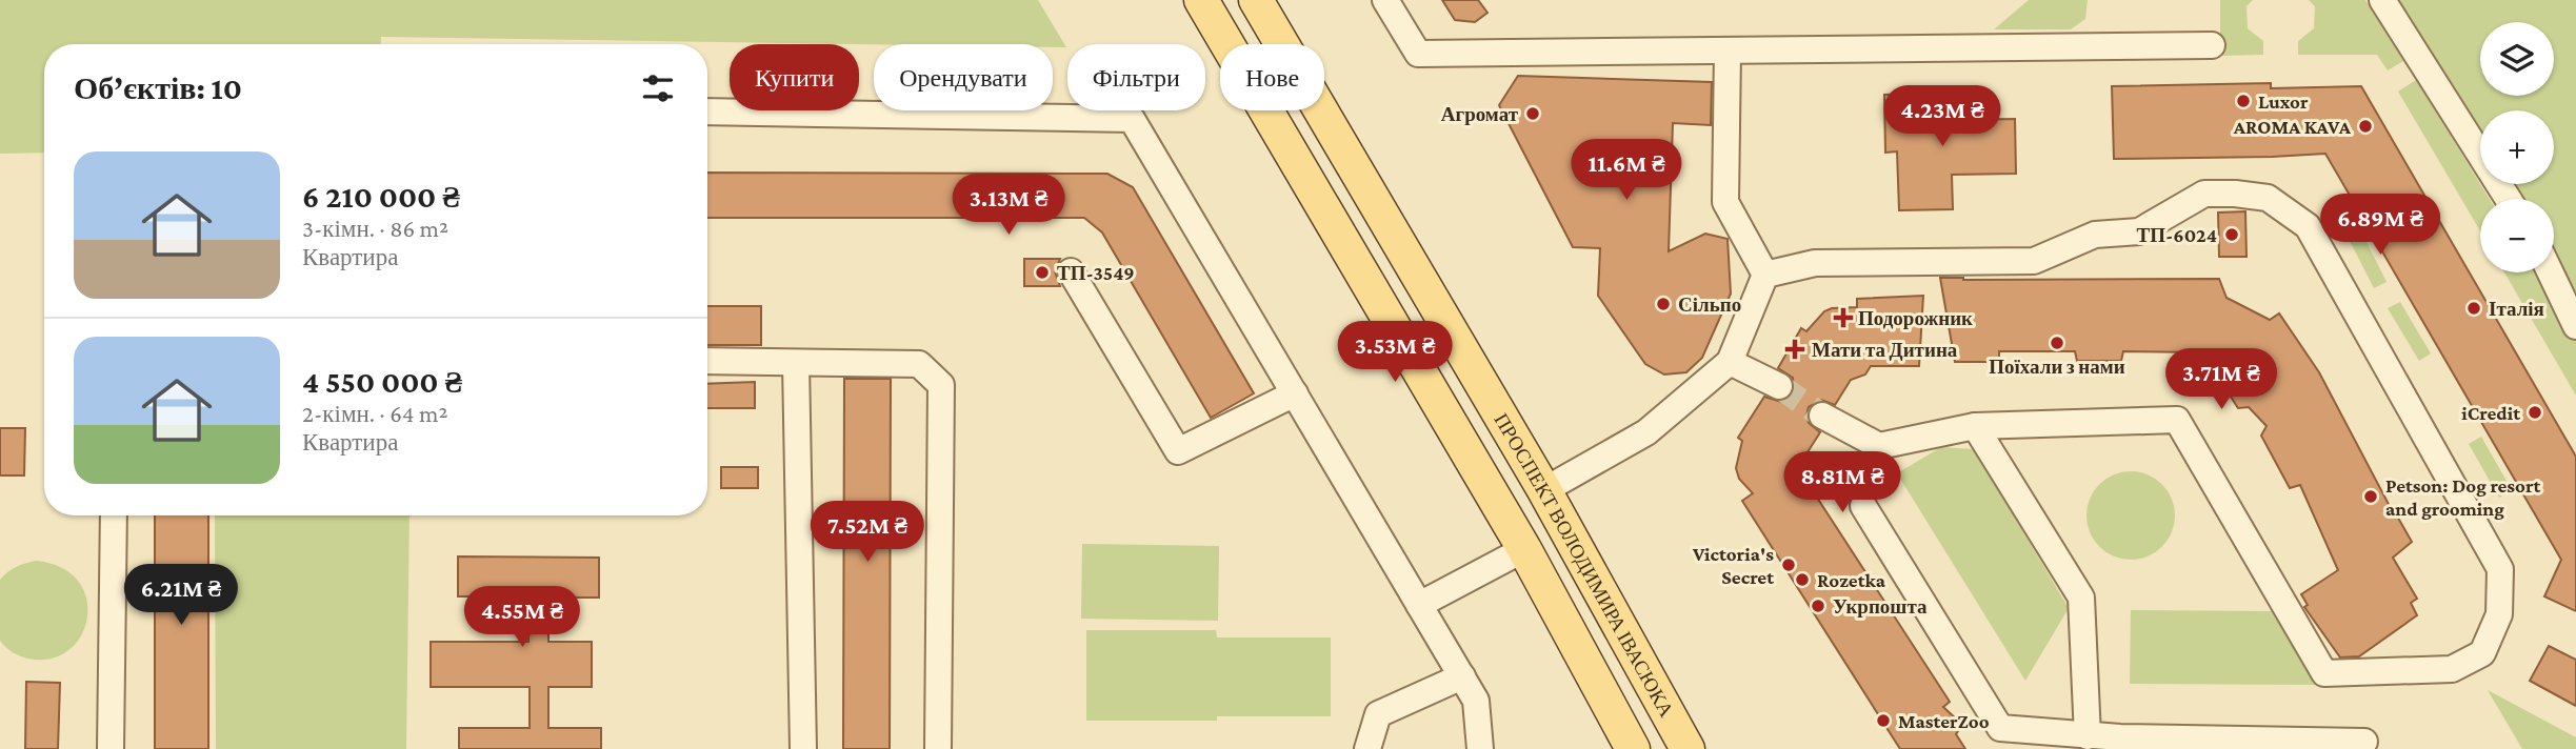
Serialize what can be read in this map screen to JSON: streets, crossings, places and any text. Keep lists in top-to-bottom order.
{
  "streets": {
    "main road": ["ПРОСПЕКТ ВОЛОДИМИРА ІВАСЮКА"]
  },
  "places": {
    "other": [
      "Luxor",
      "Агромат",
      "AROMA KAVA",
      "ТП-6024",
      "ТП-3549",
      "Сільпо",
      "Італія",
      "Поїхали з нами",
      "iCredit",
      "Petson: Dog resort and grooming",
      "Victoria's Secret",
      "Rozetka",
      "Укрпошта",
      "MasterZoo"
    ],
    "health": ["Подорожник", "Мати та Дитина"]
  },
  "page": {
    "map_buttons": ["+", "−"],
    "chip": [
      "Купити",
      "Орендувати",
      "Фільтри",
      "Нове"
    ],
    "heading": "Об’єктів: 10",
    "price": [
      "4.23M ₴",
      "11.6M ₴",
      "3.13M ₴",
      "6.89M ₴",
      "3.53M ₴",
      "3.71M ₴",
      "8.81M ₴",
      "7.52M ₴",
      "6.21M ₴",
      "4.55M ₴"
    ],
    "list": [
      {
        "name": "6 210 000 ₴",
        "note": "3-кімн. · 86 m² · Квартира"
      },
      {
        "name": "4 550 000 ₴",
        "note": "2-кімн. · 64 m² · Квартира"
      }
    ]
  }
}
